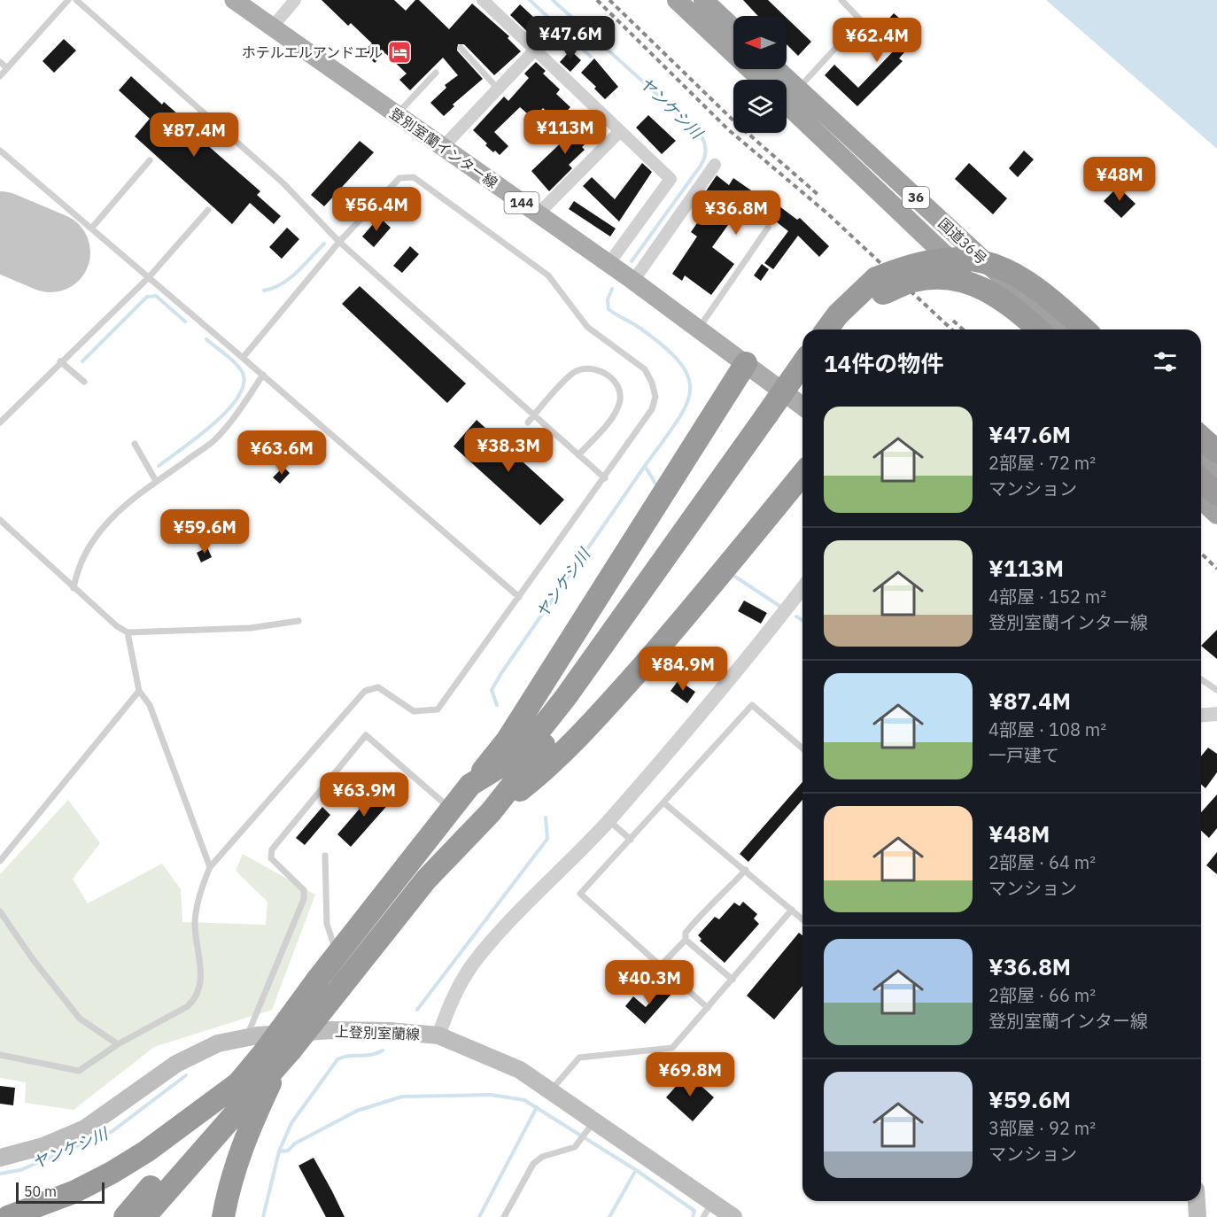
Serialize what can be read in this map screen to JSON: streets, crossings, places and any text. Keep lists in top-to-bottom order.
{
  "streets": {
    "highway": ["36", "国道36号"],
    "main road": ["登別室蘭インター線", "144", "上登別室蘭線"]
  },
  "water": ["ヤンケシ川"],
  "places": {
    "hotel": ["ホテルエルアンドエル"]
  },
  "scale_bar": "50 m",
  "north": "left",
  "page": {
    "price": [
      "¥47.6M",
      "¥62.4M",
      "¥113M",
      "¥87.4M",
      "¥48M",
      "¥56.4M",
      "¥36.8M",
      "¥38.3M",
      "¥63.6M",
      "¥59.6M",
      "¥84.9M",
      "¥63.9M",
      "¥40.3M",
      "¥69.8M"
    ],
    "heading": "14件の物件",
    "list": [
      {
        "name": "¥47.6M",
        "note": "2部屋 · 72 m² · マンション"
      },
      {
        "name": "¥113M",
        "note": "4部屋 · 152 m² · 登別室蘭インター線"
      },
      {
        "name": "¥87.4M",
        "note": "4部屋 · 108 m² · 一戸建て"
      },
      {
        "name": "¥48M",
        "note": "2部屋 · 64 m² · マンション"
      },
      {
        "name": "¥36.8M",
        "note": "2部屋 · 66 m² · 登別室蘭インター線"
      },
      {
        "name": "¥59.6M",
        "note": "3部屋 · 92 m² · マンション"
      }
    ],
    "scale": "50 m"
  }
}
